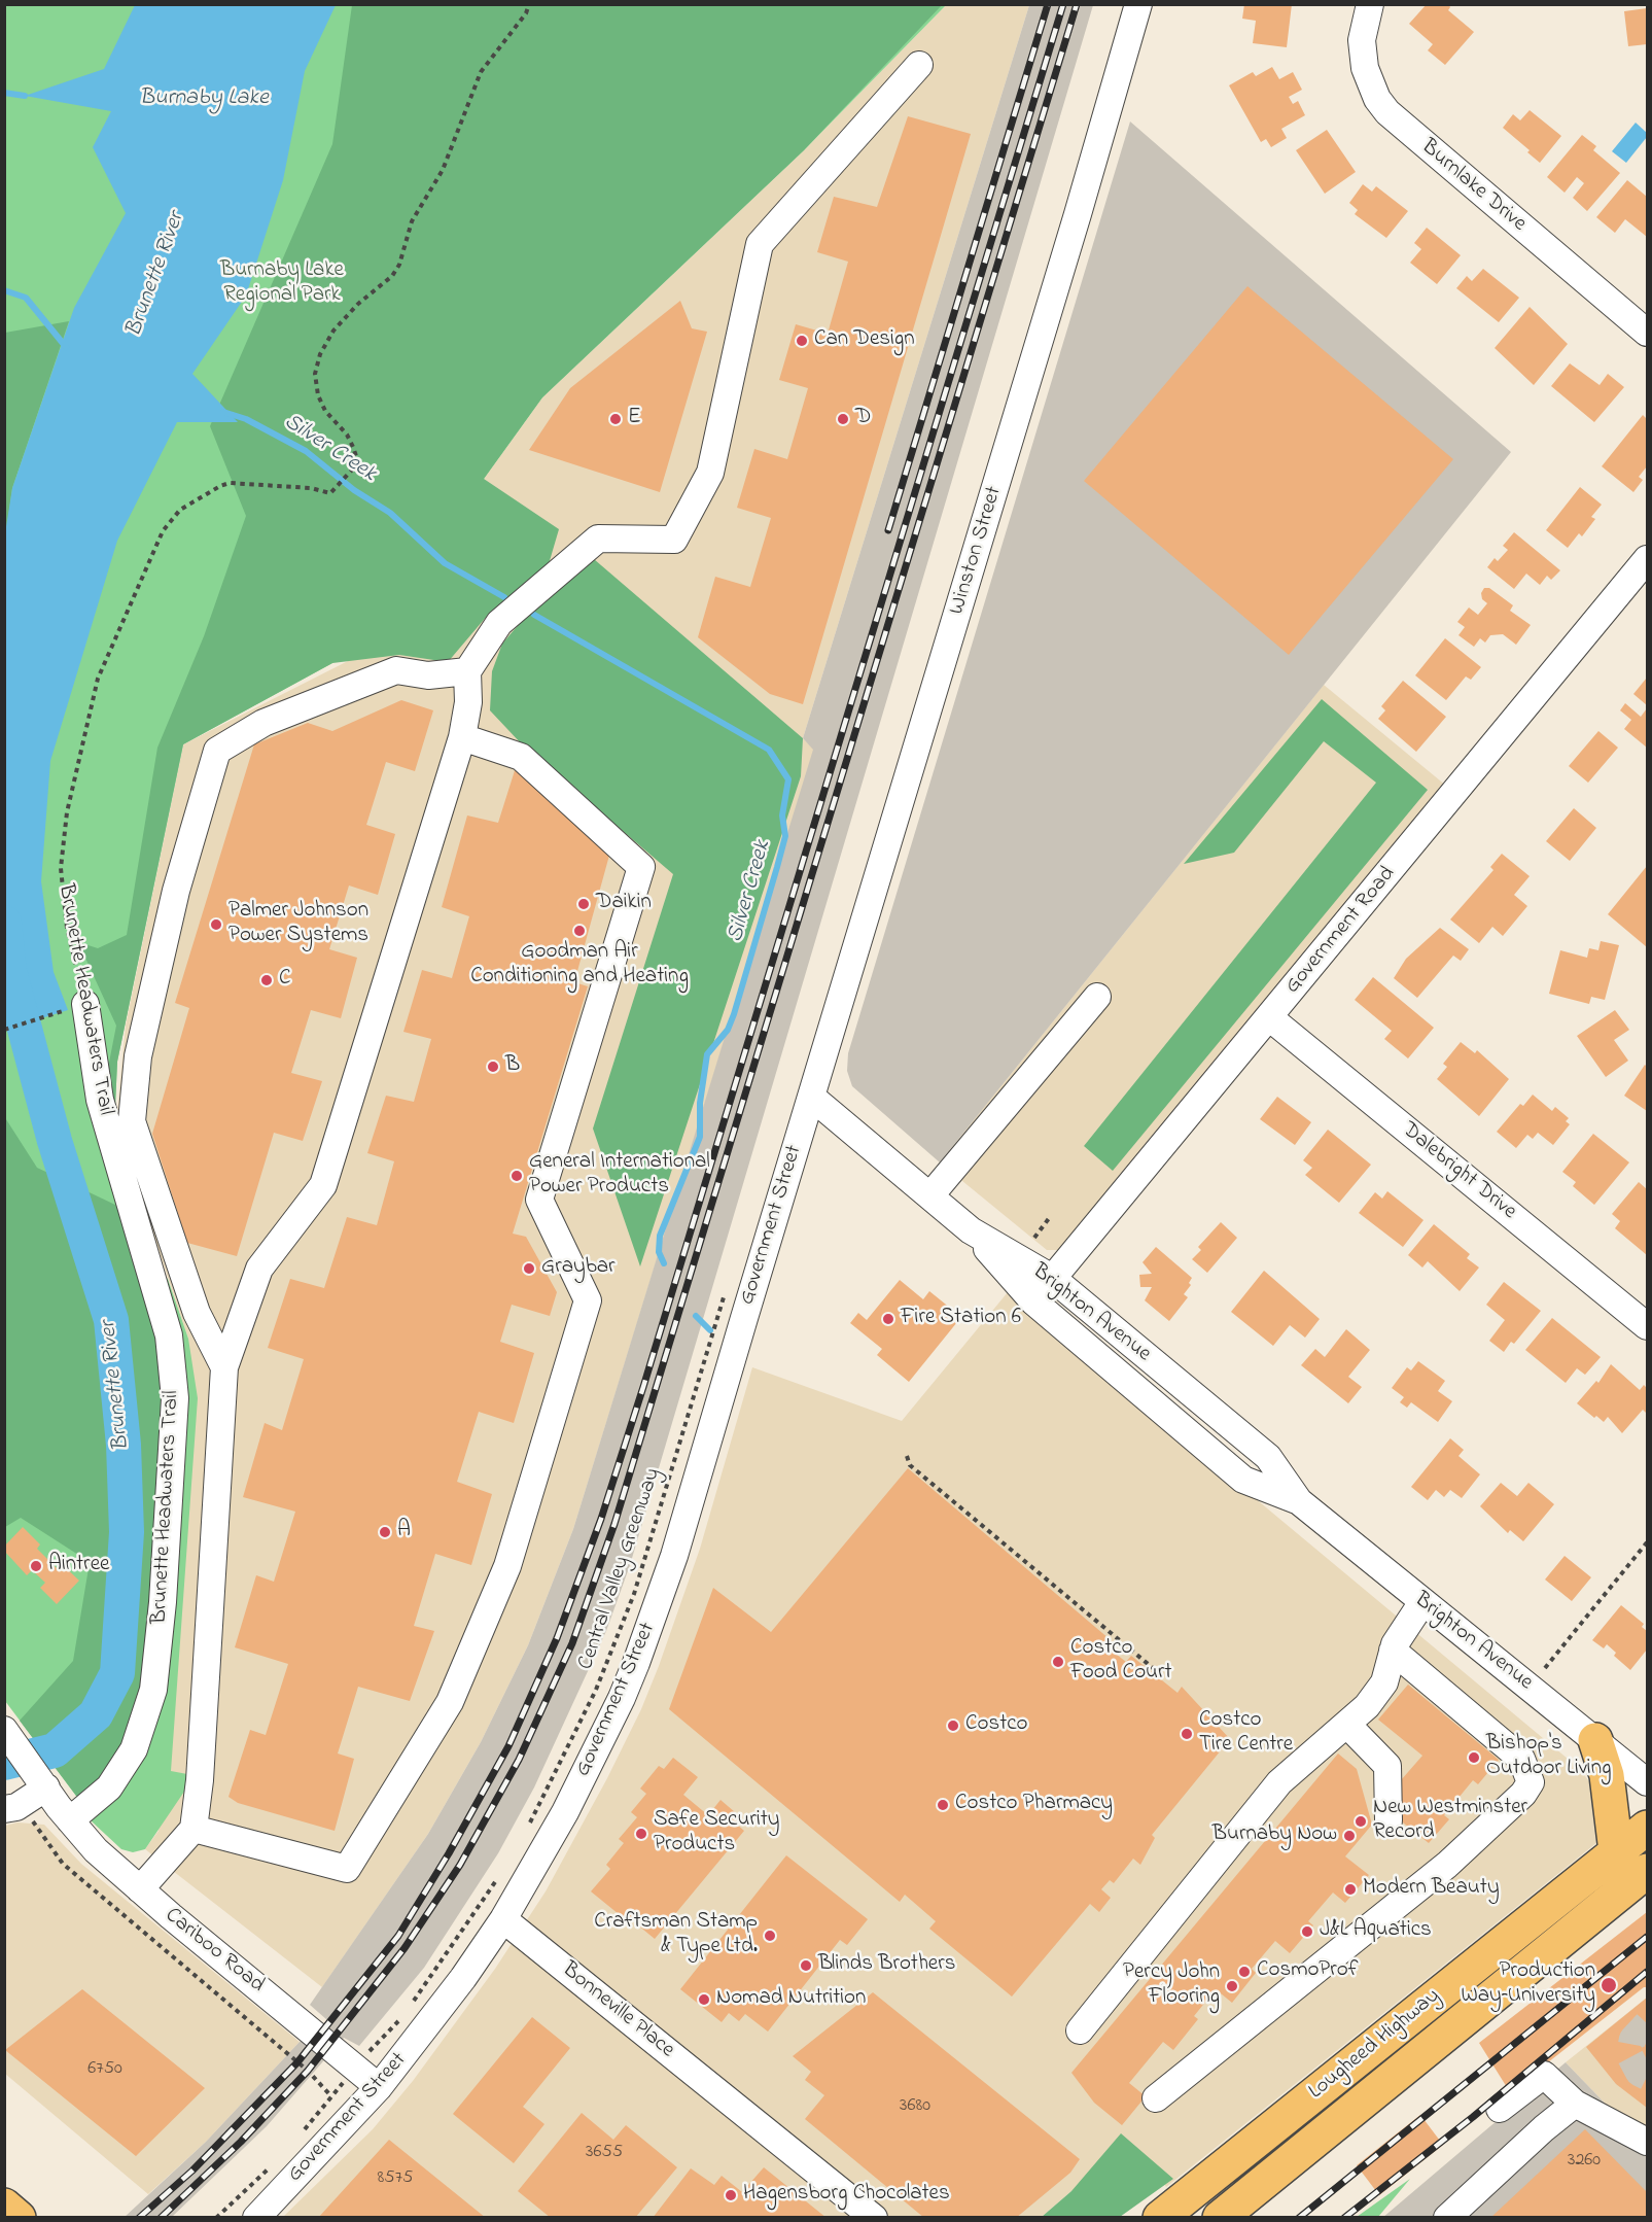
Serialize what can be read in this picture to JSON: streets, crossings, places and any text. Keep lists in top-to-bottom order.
{
  "streets": {
    "main road": ["Lougheed Highway"],
    "street": [
      "Burnlake Drive",
      "Winston Street",
      "Government Road",
      "Brunette Headwaters Trail",
      "Dalebright Drive",
      "Government Street",
      "Brighton Avenue",
      "Cariboo Road",
      "Bonneville Place"
    ],
    "path": ["Central Valley Greenway"]
  },
  "crossings": [
    ["Winston Street", "Government Street"],
    ["Winston Street", "Brighton Avenue"],
    ["Government Road", "Dalebright Drive"],
    ["Government Road", "Brighton Avenue"],
    ["Brunette Headwaters Trail", "Cariboo Road"],
    ["Government Street", "Brighton Avenue"],
    ["Government Street", "Cariboo Road"],
    ["Government Street", "Bonneville Place"]
  ],
  "water": ["Burnaby Lake", "Brunette River", "Silver Creek"],
  "parks": ["Burnaby Lake Regional Park"],
  "places": [
    "Can Design",
    "E",
    "D",
    "Daikin",
    "Palmer Johnson Power Systems",
    "Goodman Air Conditioning and Heating",
    "C",
    "B",
    "General International Power Products",
    "Graybar",
    "Fire Station 6",
    "A",
    "Aintree",
    "Costco Food Court",
    "Costco",
    "Costco Tire Centre",
    "Bishop's Outdoor Living",
    "Costco Pharmacy",
    "New Westminster Record",
    "Safe Security Products",
    "Burnaby Now",
    "Modern Beauty",
    "J&L Aquatics",
    "Craftsman Stamp & Type Ltd.",
    "Blinds Brothers",
    "CosmoProf",
    "Production Way–University",
    "Percy John Flooring",
    "Nomad Nutrition",
    "Hagensborg Chocolates"
  ],
  "house_numbers": [
    "6750",
    "3680",
    "3655",
    "3260",
    "8575"
  ]
}
